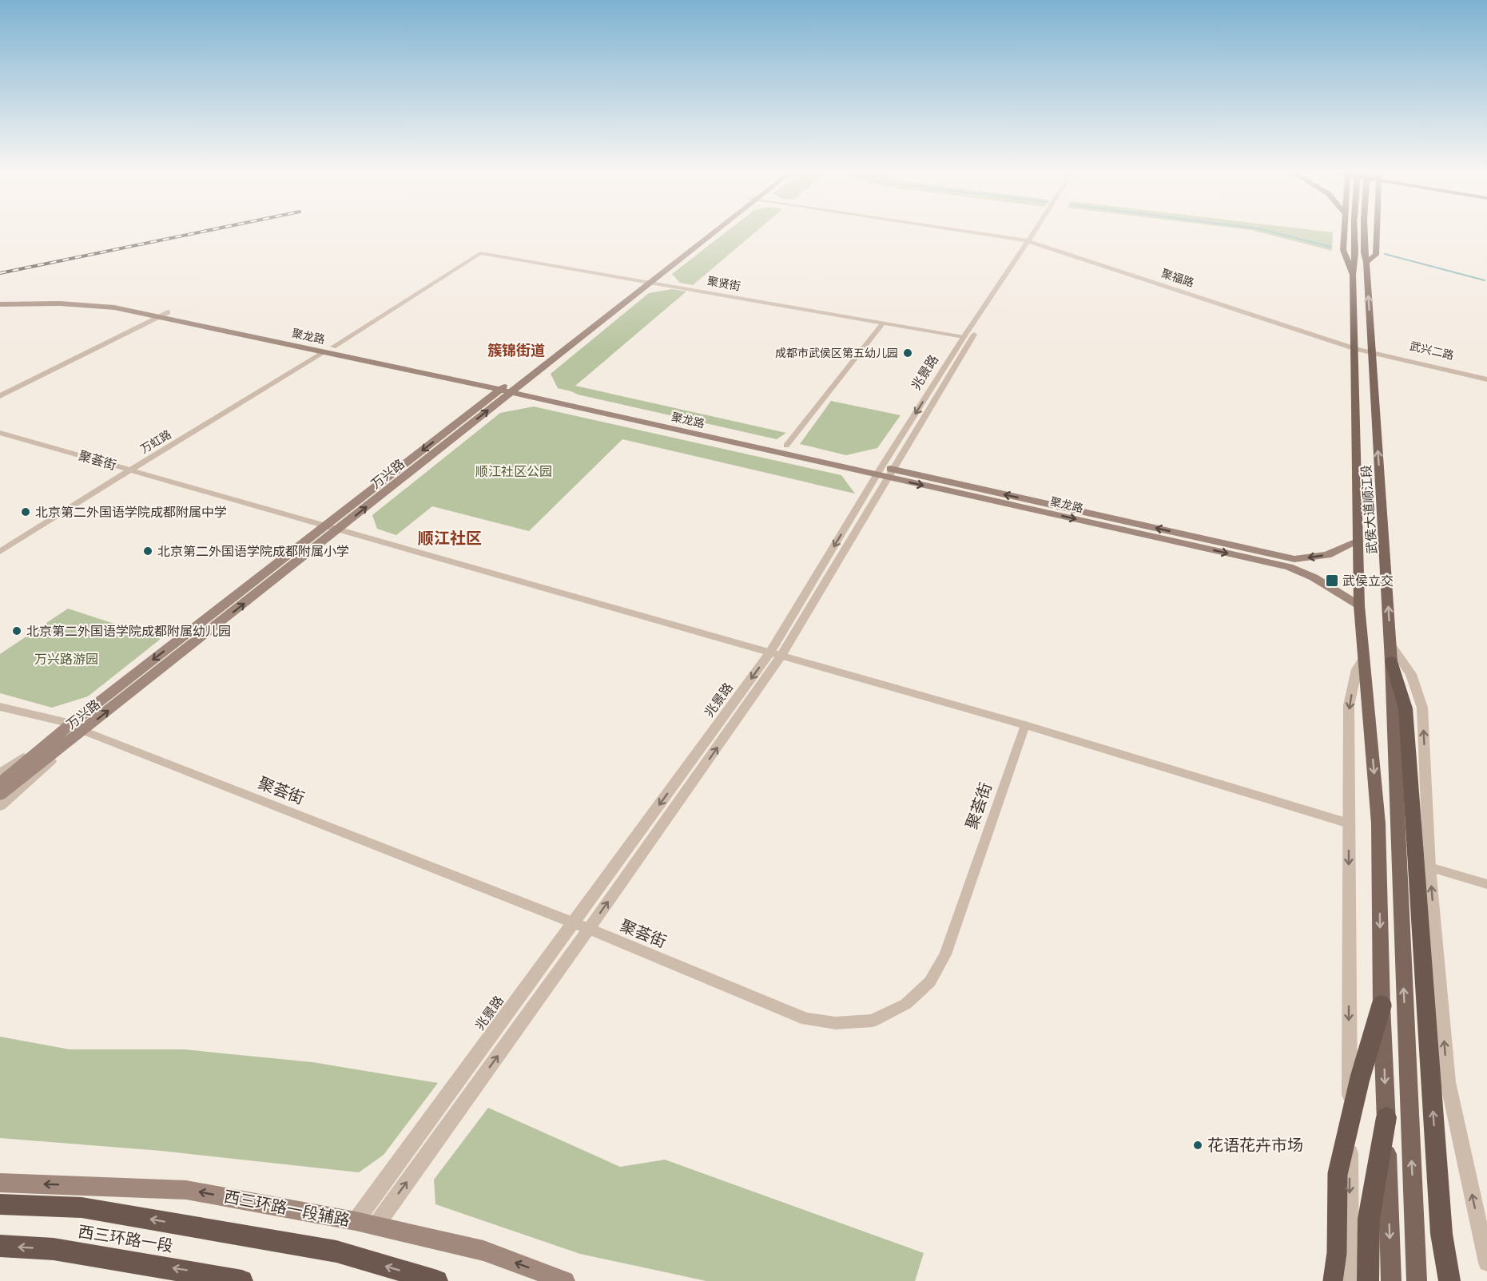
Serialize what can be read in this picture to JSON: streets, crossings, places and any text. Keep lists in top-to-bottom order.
{
  "streets": {
    "highway": ["西三环路一段"],
    "main road": [
      "聚龙路",
      "万兴路",
      "武侯大道顺江段",
      "西三环路一段辅路"
    ],
    "street": [
      "聚福路",
      "聚贤街",
      "武兴二路",
      "兆景路",
      "万虹路",
      "聚荟街"
    ]
  },
  "crossings": [
    ["聚福路", "武兴二路"],
    ["聚福路", "兆景路"],
    ["聚福路", "武侯大道顺江段"],
    ["聚贤街", "聚龙路"],
    ["聚贤街", "兆景路"],
    ["聚贤街", "万兴路"],
    ["聚龙路", "兆景路"],
    ["聚龙路", "万虹路"],
    ["聚龙路", "万兴路"],
    ["聚龙路", "武侯大道顺江段"],
    ["武兴二路", "武侯大道顺江段"],
    ["兆景路", "聚荟街"],
    ["兆景路", "西三环路一段辅路"],
    ["万虹路", "聚荟街"],
    ["聚荟街", "万兴路"]
  ],
  "one_way": ["西三环路一段辅路"],
  "districts": ["簇锦街道", "顺江社区"],
  "parks": ["顺江社区公园", "万兴路游园"],
  "places": {
    "other": [
      "成都市武侯区第五幼儿园",
      "北京第二外国语学院成都附属中学",
      "北京第二外国语学院成都附属小学",
      "北京第二外国语学院成都附属幼儿园",
      "花语花卉市场"
    ],
    "transit": ["武侯立交"]
  }
}
